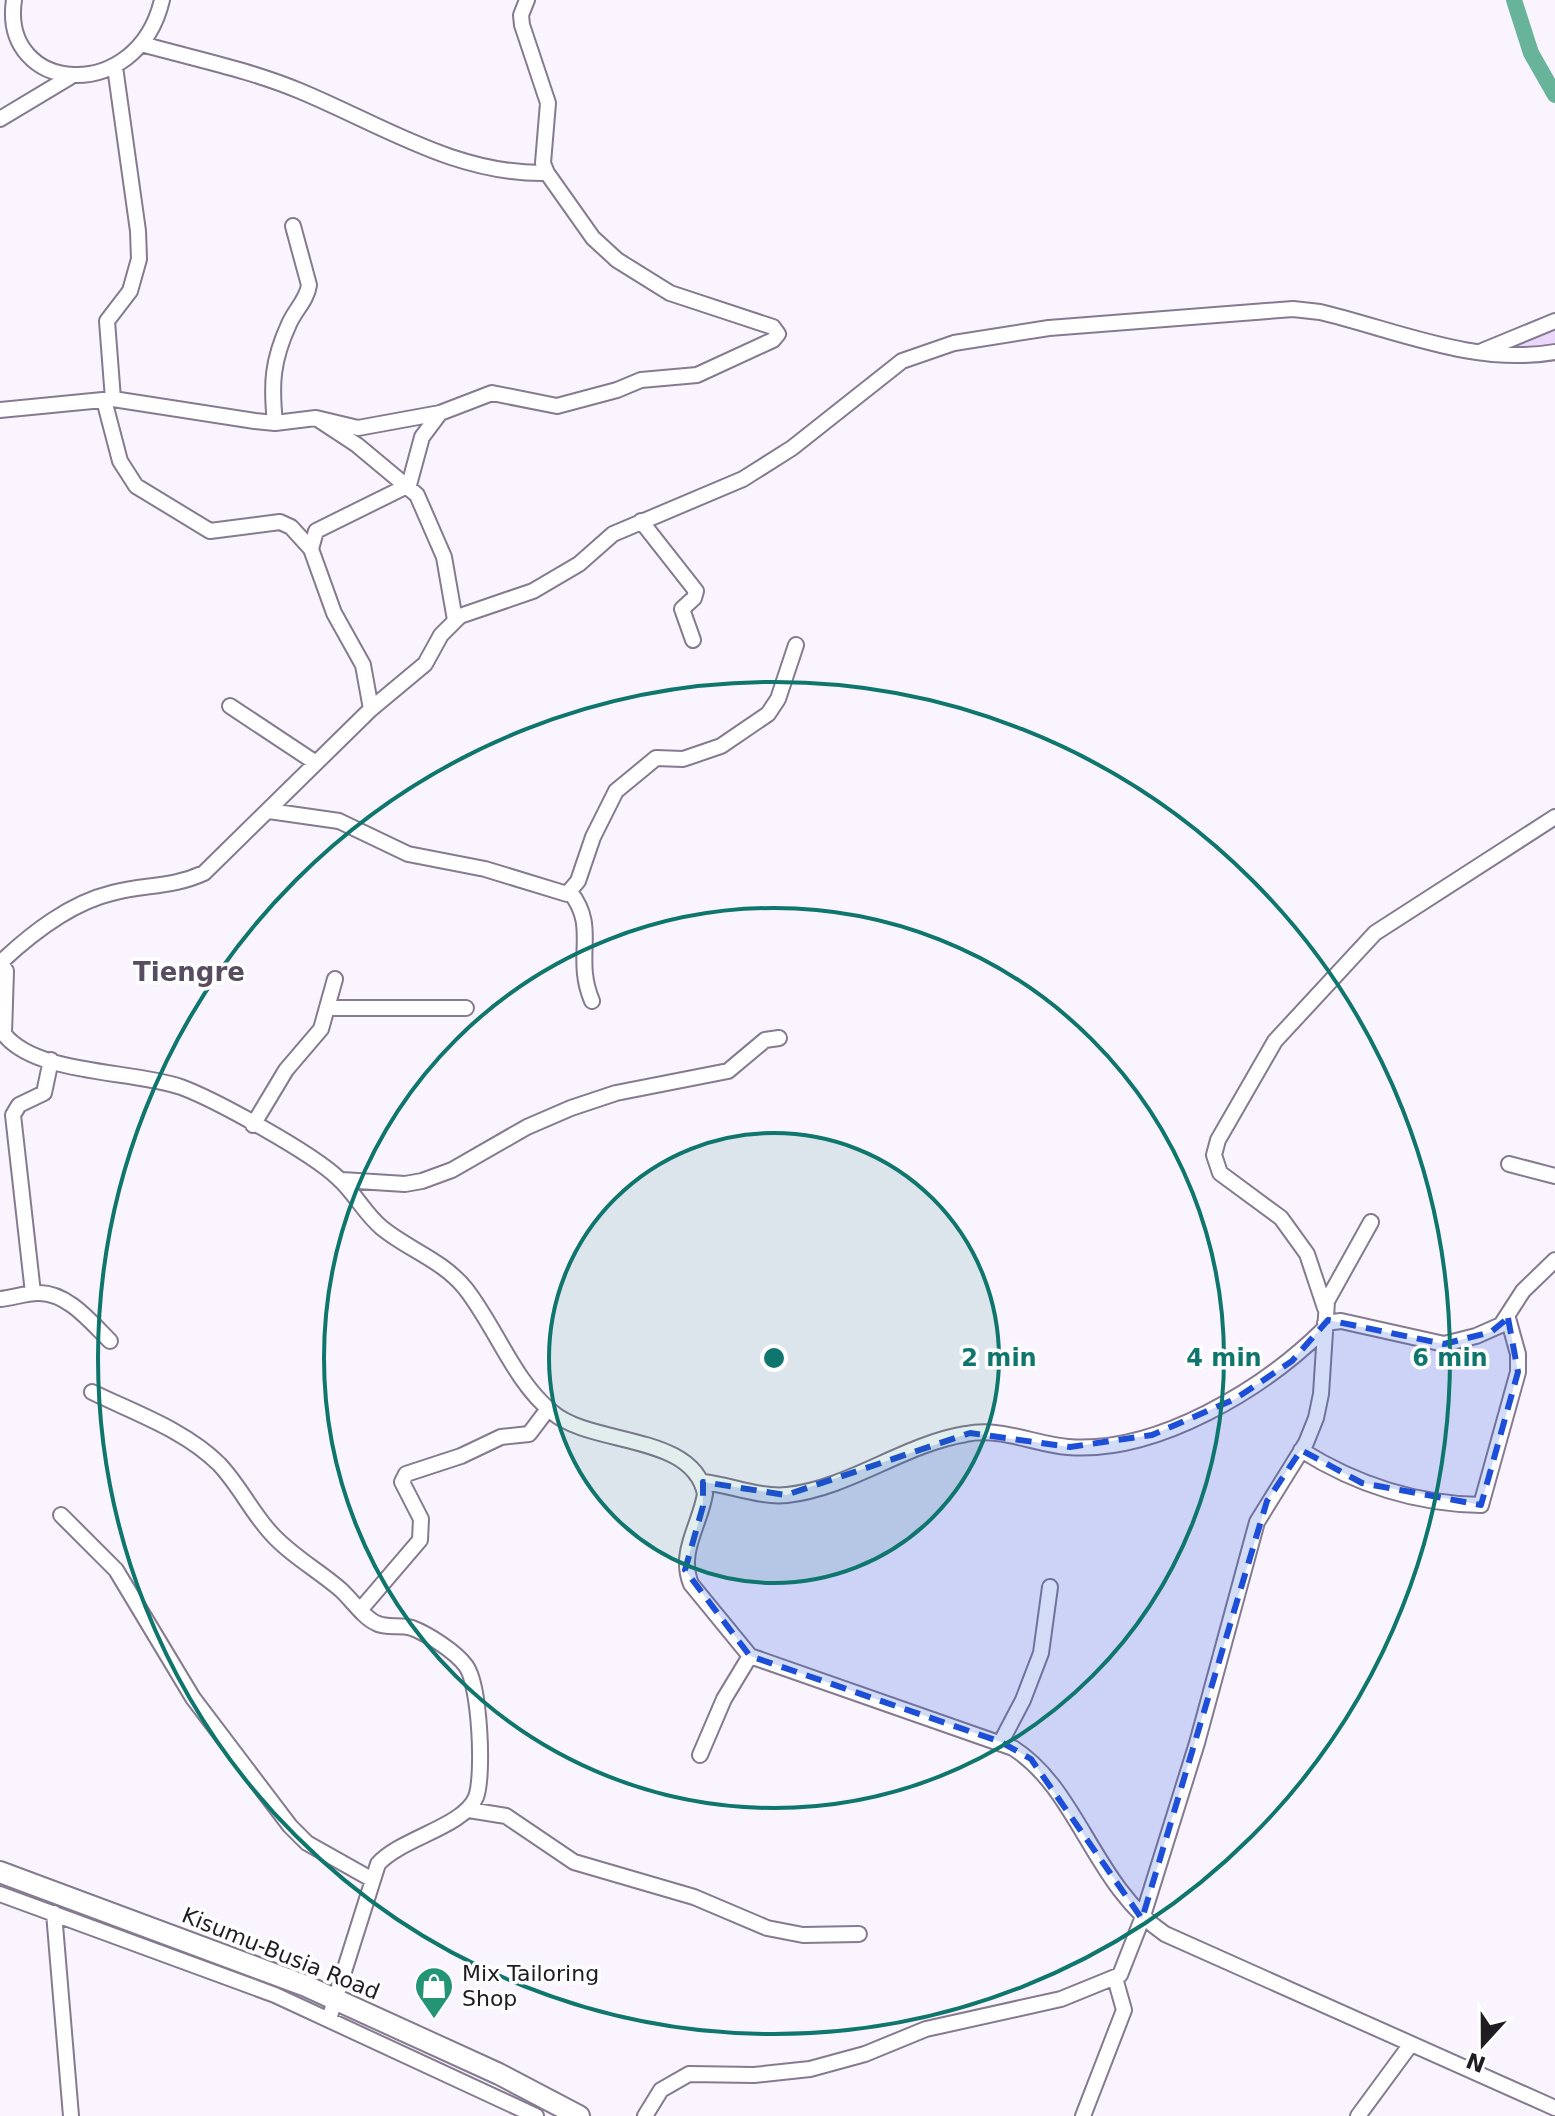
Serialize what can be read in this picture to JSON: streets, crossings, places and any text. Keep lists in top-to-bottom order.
{
  "streets": {
    "highway": ["Kisumu-Busia Road"]
  },
  "districts": ["Tiengre"],
  "places": {
    "shop": ["Mix Tailoring Shop"]
  },
  "north": "bottom",
  "rings": ["2 min", "4 min", "6 min"]
}
